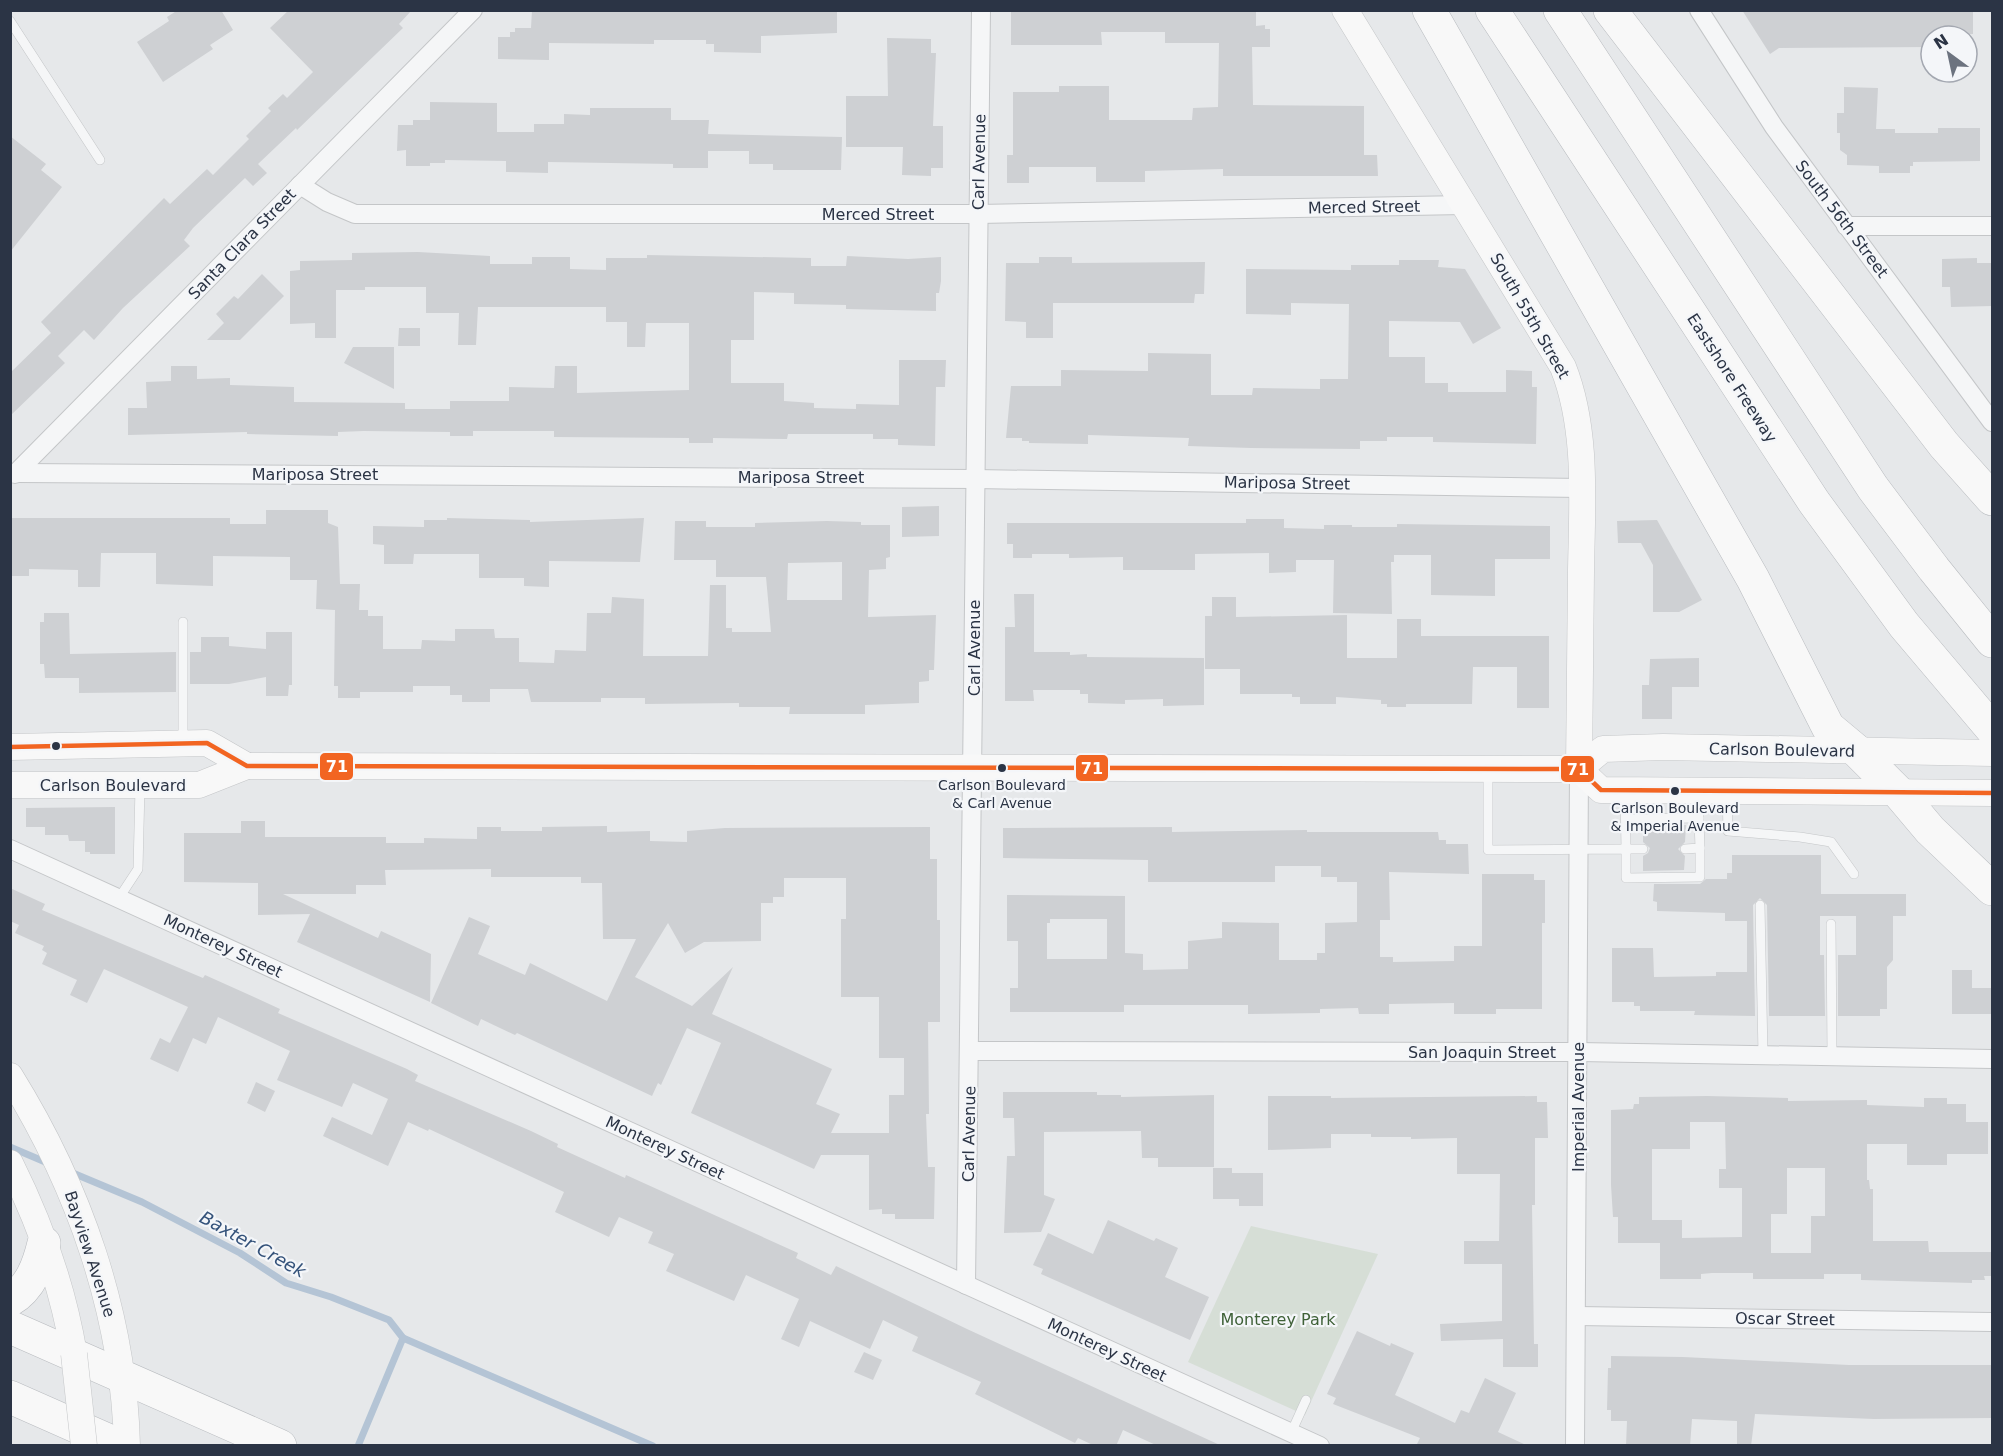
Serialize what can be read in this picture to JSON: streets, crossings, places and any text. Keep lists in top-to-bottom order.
{
  "streets": {
    "highway": ["Eastshore Freeway"],
    "main road": ["South 55th Street", "Carlson Boulevard", "Bayview Avenue"],
    "street": [
      "Carl Avenue",
      "Merced Street",
      "South 56th Street",
      "Santa Clara Street",
      "Mariposa Street",
      "Monterey Street",
      "San Joaquin Street",
      "Imperial Avenue",
      "Oscar Street"
    ]
  },
  "crossings": [
    ["Carl Avenue", "Merced Street"],
    ["Carl Avenue", "Mariposa Street"],
    ["Carl Avenue", "Carlson Boulevard"],
    ["Carl Avenue", "Monterey Street"],
    ["Carl Avenue", "San Joaquin Street"],
    ["Merced Street", "Santa Clara Street"],
    ["Merced Street", "South 55th Street"],
    ["Santa Clara Street", "Mariposa Street"],
    ["South 55th Street", "Mariposa Street"],
    ["South 55th Street", "Carlson Boulevard"],
    ["South 55th Street", "Imperial Avenue"],
    ["Eastshore Freeway", "Carlson Boulevard"],
    ["Carlson Boulevard", "Imperial Avenue"],
    ["San Joaquin Street", "Imperial Avenue"],
    ["Imperial Avenue", "Oscar Street"]
  ],
  "water": ["Baxter Creek"],
  "parks": ["Monterey Park"],
  "places": ["Carlson Boulevard & Carl Avenue", "Carlson Boulevard & Imperial Avenue"],
  "lines": ["transit line 71"],
  "north": "top left"
}
